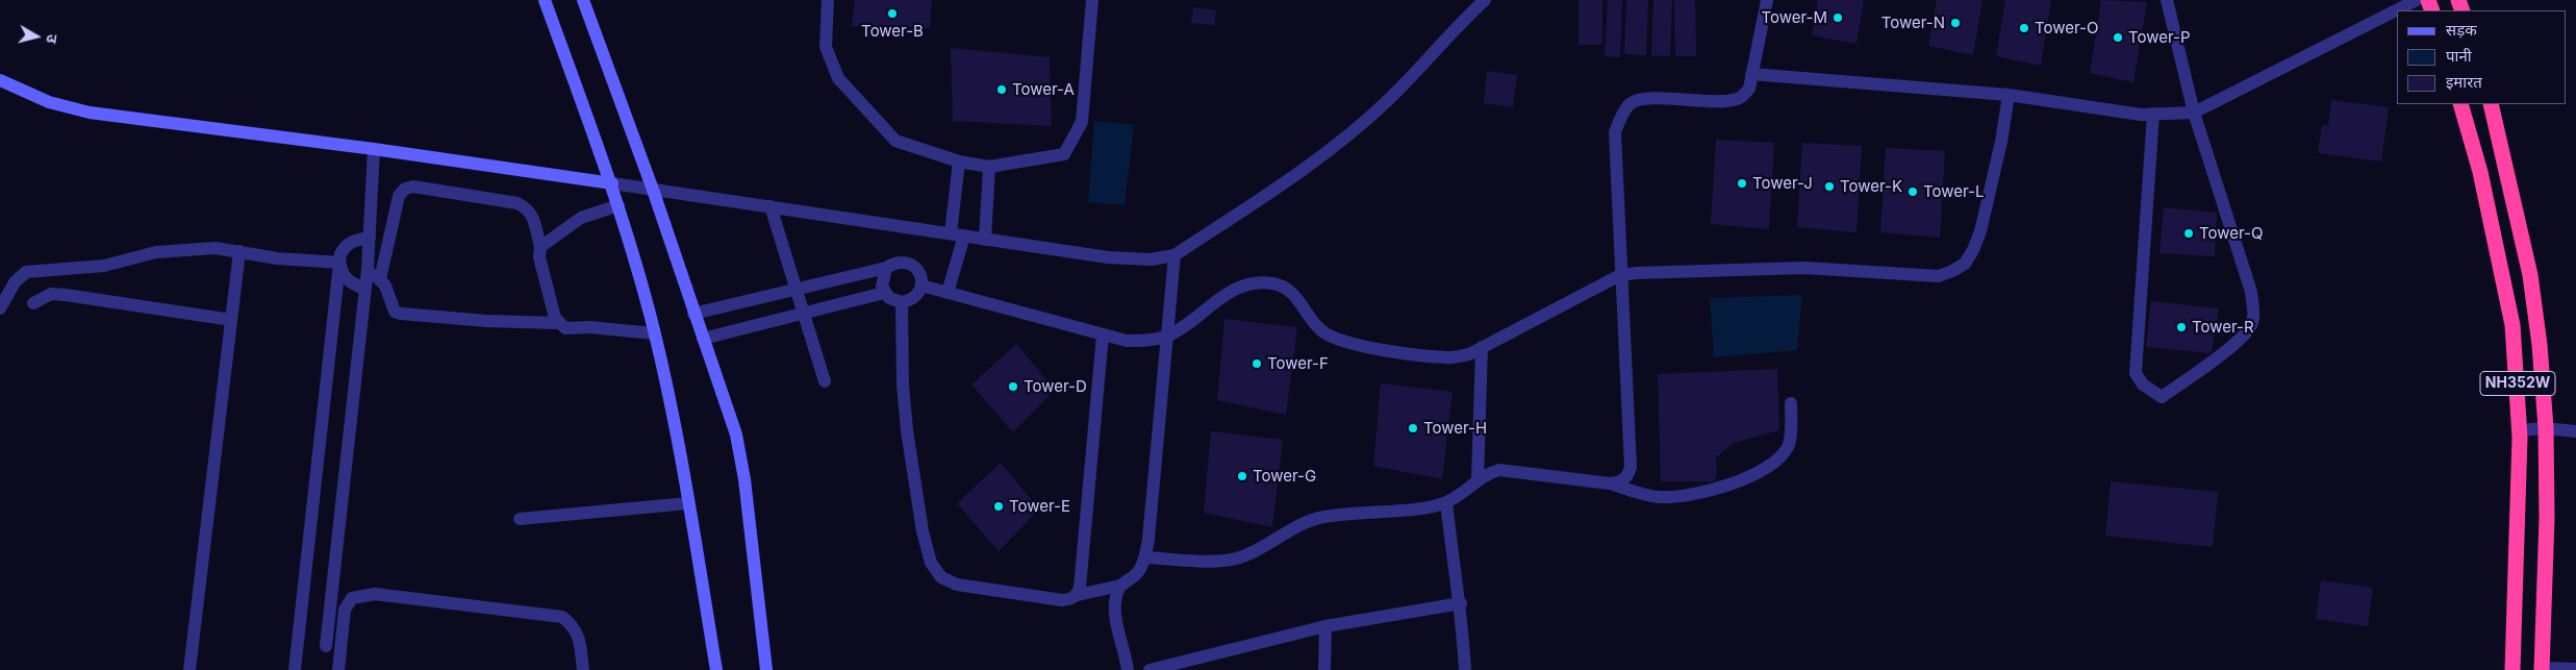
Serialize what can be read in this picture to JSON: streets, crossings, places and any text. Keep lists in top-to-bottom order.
{
  "streets": {
    "highway": ["NH352W"]
  },
  "places": [
    "Tower-B",
    "Tower-M",
    "Tower-N",
    "Tower-O",
    "Tower-P",
    "Tower-A",
    "Tower-J",
    "Tower-K",
    "Tower-L",
    "Tower-Q",
    "Tower-R",
    "Tower-F",
    "Tower-D",
    "Tower-H",
    "Tower-G",
    "Tower-E"
  ],
  "legend": ["सड़क", "पानी", "इमारत"],
  "north": "right"
}
